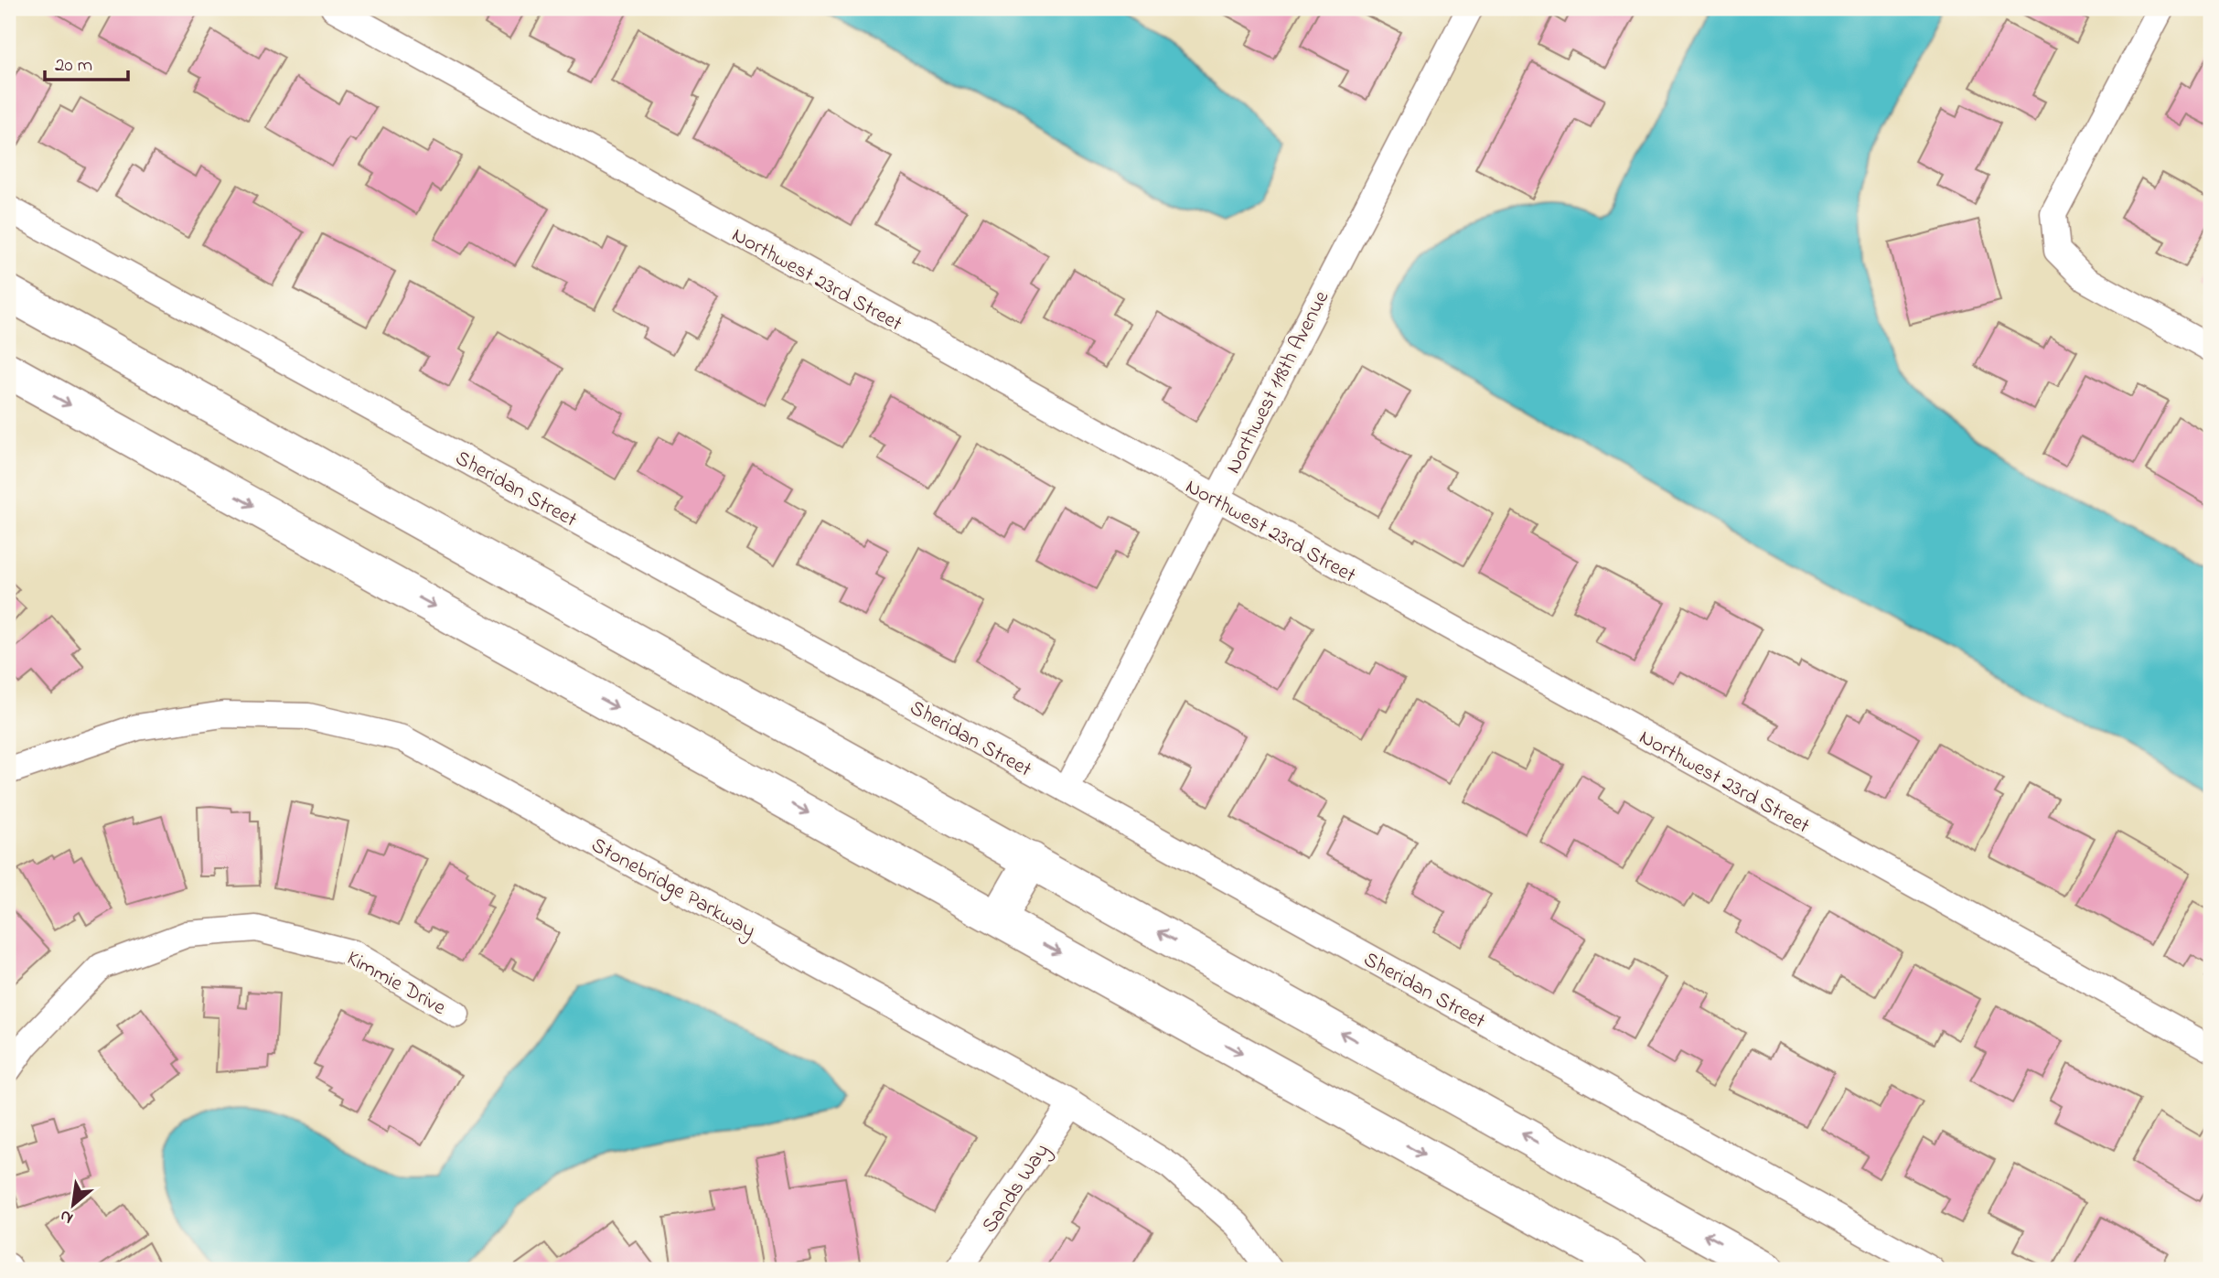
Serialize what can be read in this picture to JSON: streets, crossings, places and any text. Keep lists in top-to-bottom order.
{
  "streets": {
    "street": [
      "Northwest 23rd Street",
      "Northwest 118th Avenue",
      "Sheridan Street",
      "Stonebridge Parkway",
      "Kimmie Drive",
      "Sands Way"
    ]
  },
  "crossings": [
    ["Northwest 23rd Street", "Northwest 118th Avenue"],
    ["Northwest 118th Avenue", "Sheridan Street"],
    ["Stonebridge Parkway", "Sands Way"]
  ],
  "scale_bar": "20 m",
  "north": "bottom left"
}
